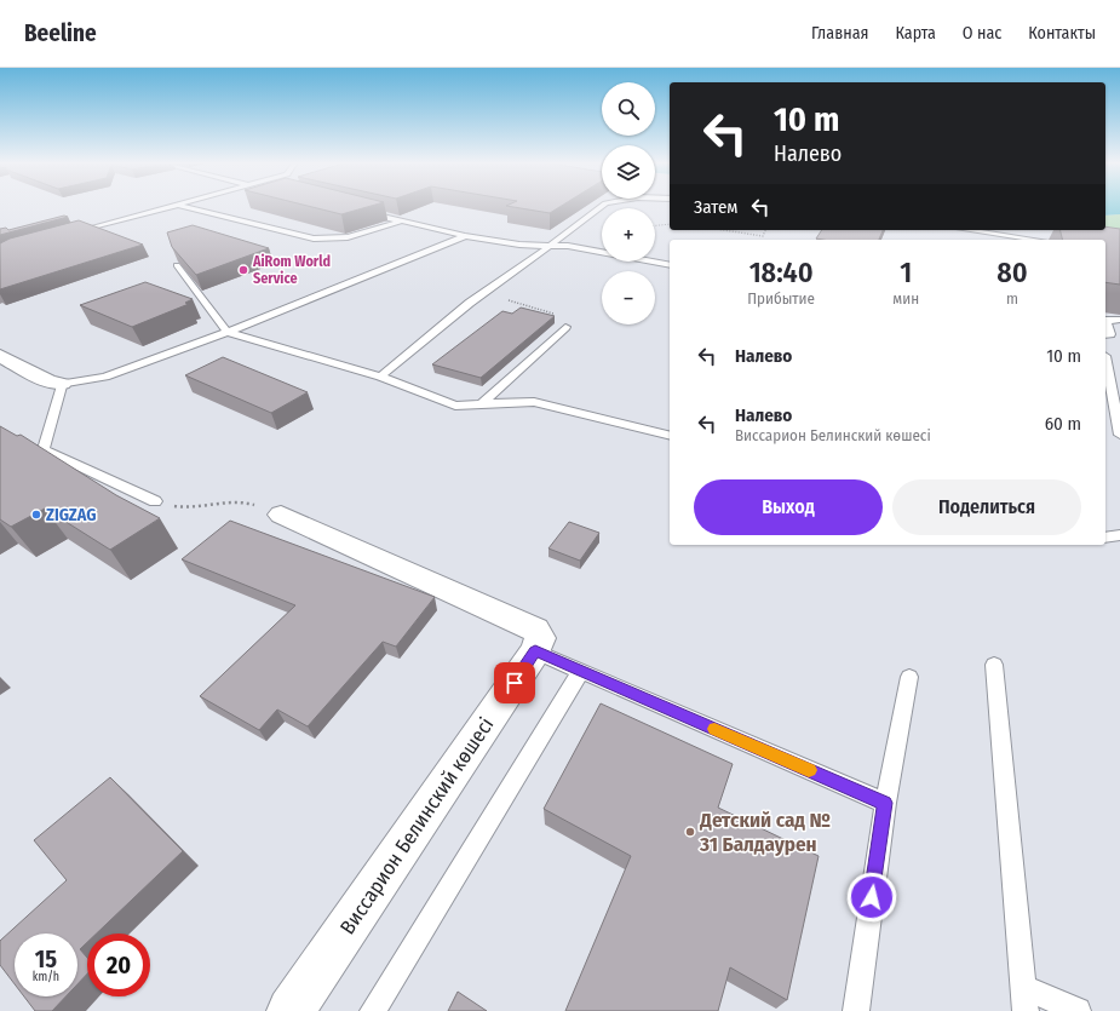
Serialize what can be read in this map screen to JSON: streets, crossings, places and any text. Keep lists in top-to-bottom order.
{
  "streets": {
    "street": ["Виссарион Белинский көшесі"]
  },
  "places": ["AiRom World Service", "ZIGZAG", "Детский сад № 31 Балдаурен"],
  "page": {
    "header": "Beeline",
    "nav": [
      "Главная",
      "Карта",
      "О нас",
      "Контакты"
    ],
    "map_buttons": ["+", "−"],
    "turn": ["10 m", "Налево"],
    "then": "Затем",
    "eta": [
      "18:40",
      "Прибытие",
      "1",
      "мин",
      "80",
      "m"
    ],
    "list": [
      {
        "name": "Налево",
        "value": "10 m"
      },
      {
        "name": "Налево",
        "note": "Виссарион Белинский көшесі",
        "value": "60 m"
      }
    ],
    "buttons": ["Выход", "Поделиться"],
    "speed": "15 km/h",
    "limit": "20"
  }
}
